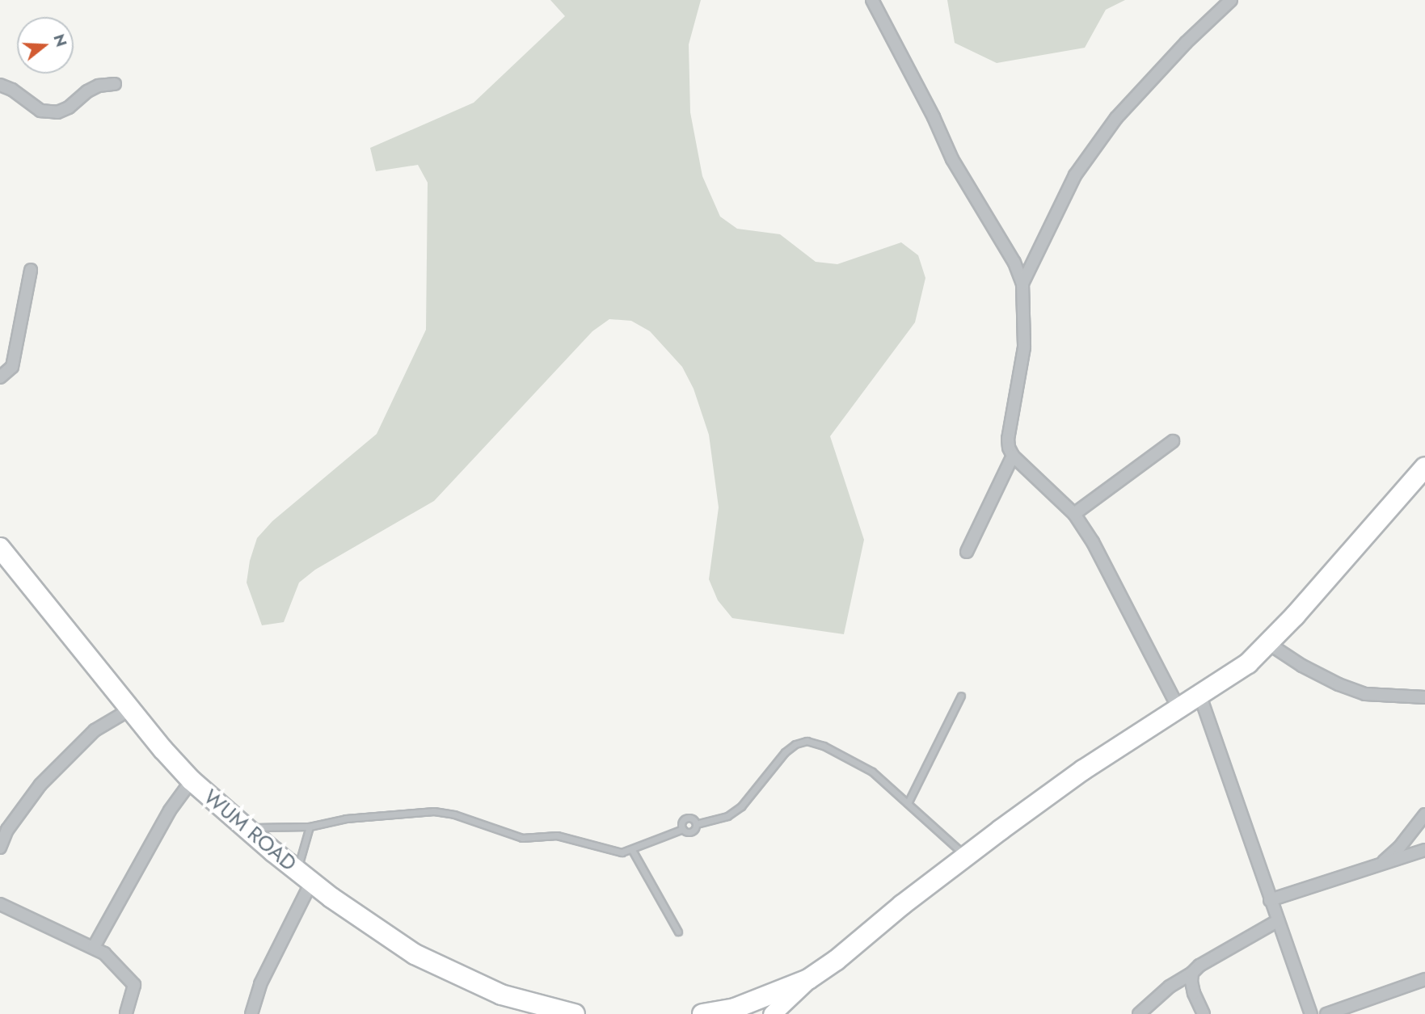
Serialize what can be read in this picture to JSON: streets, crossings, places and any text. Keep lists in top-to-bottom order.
{
  "streets": {
    "highway": ["WUM ROAD"]
  },
  "north": "right"
}
